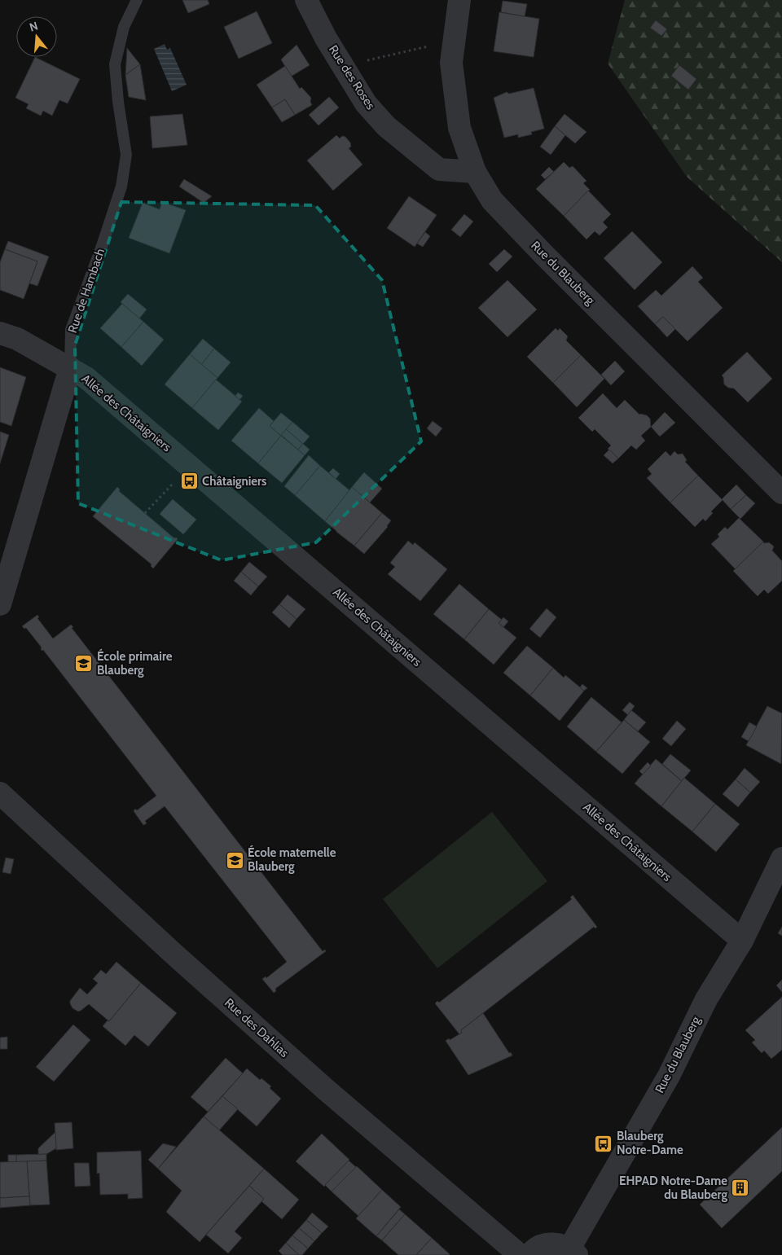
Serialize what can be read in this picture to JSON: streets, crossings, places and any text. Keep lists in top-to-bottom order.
{
  "streets": {
    "street": [
      "Rue des Roses",
      "Rue du Blauberg",
      "Rue de Hambach",
      "Allée des Châtaigniers",
      "Rue des Dahlias"
    ]
  },
  "crossings": [
    ["Rue des Roses", "Rue du Blauberg"],
    ["Rue du Blauberg", "Allée des Châtaigniers"],
    ["Rue de Hambach", "Allée des Châtaigniers"]
  ],
  "places": {
    "bus stop": ["Châtaigniers", "Blauberg Notre-Dame"],
    "school or university": ["École primaire Blauberg", "École maternelle Blauberg"],
    "building": ["EHPAD Notre-Dame du Blauberg"]
  },
  "north": "top"
}
